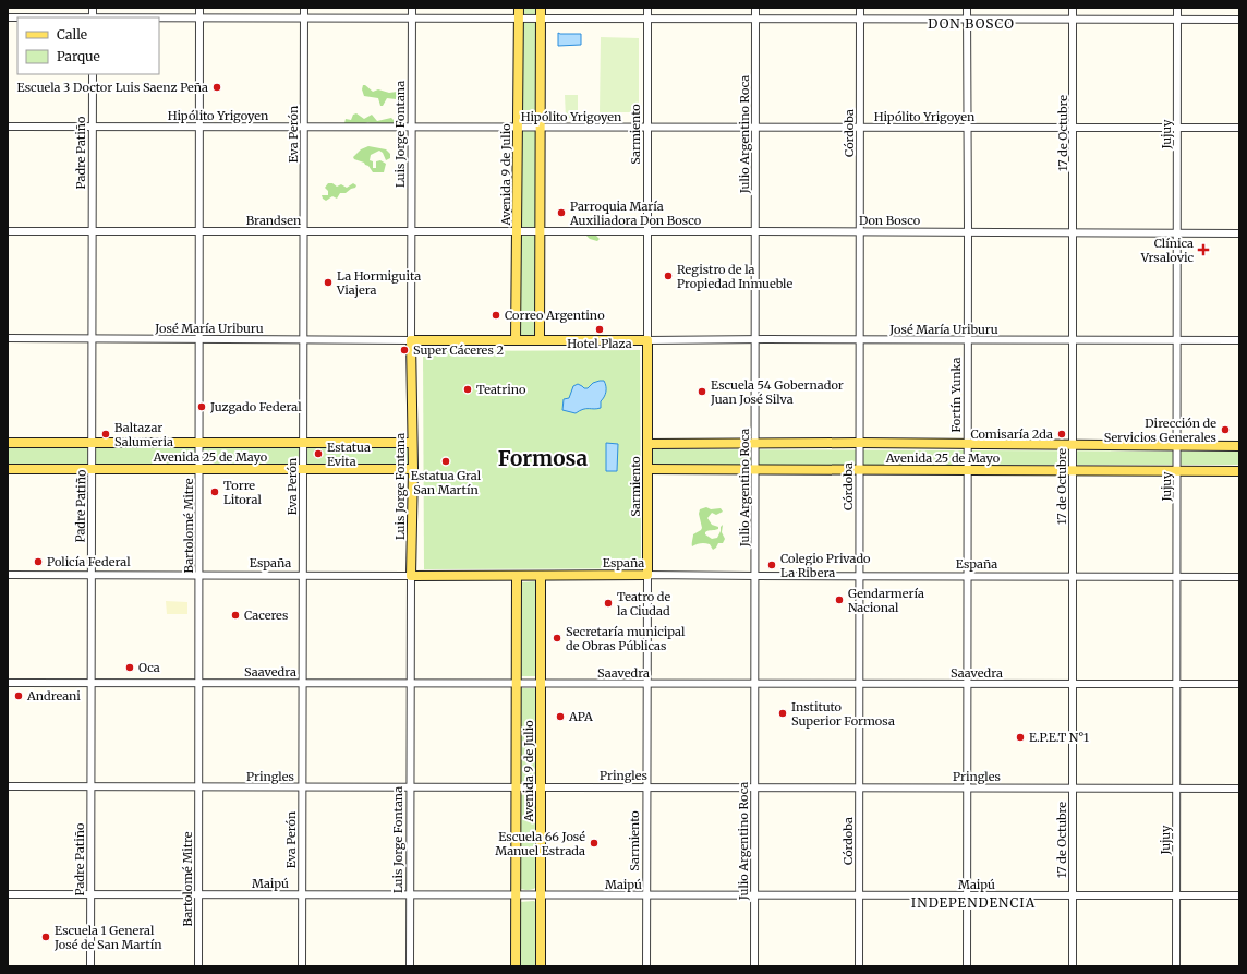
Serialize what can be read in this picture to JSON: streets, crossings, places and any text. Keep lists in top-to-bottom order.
{
  "streets": {
    "main road": [
      "Luis Jorge Fontana",
      "Sarmiento",
      "Avenida 9 de Julio",
      "Avenida 25 de Mayo",
      "España"
    ],
    "street": [
      "Hipólito Yrigoyen",
      "Córdoba",
      "17 de Octubre",
      "Eva Perón",
      "Julio Argentino Roca",
      "Jujuy",
      "Padre Patiño",
      "Brandsen",
      "Don Bosco",
      "José María Uriburu",
      "Fortín Yunka",
      "Bartolomé Mitre",
      "Saavedra",
      "Pringles",
      "Maipú"
    ]
  },
  "crossings": [
    ["Hipólito Yrigoyen", "Córdoba"],
    ["Hipólito Yrigoyen", "17 de Octubre"],
    ["Hipólito Yrigoyen", "Eva Perón"],
    ["Hipólito Yrigoyen", "Luis Jorge Fontana"],
    ["Hipólito Yrigoyen", "Sarmiento"],
    ["Hipólito Yrigoyen", "Julio Argentino Roca"],
    ["Hipólito Yrigoyen", "Jujuy"],
    ["Hipólito Yrigoyen", "Padre Patiño"],
    ["Hipólito Yrigoyen", "Avenida 9 de Julio"],
    ["Hipólito Yrigoyen", "Fortín Yunka"],
    ["Hipólito Yrigoyen", "Bartolomé Mitre"],
    ["Córdoba", "Don Bosco"],
    ["Córdoba", "José María Uriburu"],
    ["Córdoba", "Avenida 25 de Mayo"],
    ["Córdoba", "España"],
    ["Córdoba", "Saavedra"],
    ["Córdoba", "Pringles"],
    ["Córdoba", "Maipú"],
    ["17 de Octubre", "Don Bosco"],
    ["17 de Octubre", "José María Uriburu"],
    ["17 de Octubre", "Avenida 25 de Mayo"],
    ["17 de Octubre", "España"],
    ["17 de Octubre", "Saavedra"],
    ["17 de Octubre", "Pringles"],
    ["17 de Octubre", "Maipú"],
    ["Eva Perón", "Brandsen"],
    ["Eva Perón", "José María Uriburu"],
    ["Eva Perón", "Avenida 25 de Mayo"],
    ["Eva Perón", "España"],
    ["Eva Perón", "Saavedra"],
    ["Eva Perón", "Pringles"],
    ["Eva Perón", "Maipú"],
    ["Luis Jorge Fontana", "Brandsen"],
    ["Luis Jorge Fontana", "José María Uriburu"],
    ["Luis Jorge Fontana", "Avenida 25 de Mayo"],
    ["Luis Jorge Fontana", "España"],
    ["Luis Jorge Fontana", "Saavedra"],
    ["Luis Jorge Fontana", "Pringles"],
    ["Luis Jorge Fontana", "Maipú"],
    ["Sarmiento", "Don Bosco"],
    ["Sarmiento", "José María Uriburu"],
    ["Sarmiento", "Avenida 25 de Mayo"],
    ["Sarmiento", "España"],
    ["Sarmiento", "Saavedra"],
    ["Sarmiento", "Pringles"],
    ["Sarmiento", "Maipú"],
    ["Julio Argentino Roca", "Don Bosco"],
    ["Julio Argentino Roca", "José María Uriburu"],
    ["Julio Argentino Roca", "Avenida 25 de Mayo"],
    ["Julio Argentino Roca", "España"],
    ["Julio Argentino Roca", "Saavedra"],
    ["Julio Argentino Roca", "Pringles"],
    ["Julio Argentino Roca", "Maipú"],
    ["Jujuy", "Don Bosco"],
    ["Jujuy", "José María Uriburu"],
    ["Jujuy", "Avenida 25 de Mayo"],
    ["Jujuy", "España"],
    ["Jujuy", "Saavedra"],
    ["Jujuy", "Pringles"],
    ["Jujuy", "Maipú"],
    ["Padre Patiño", "Brandsen"],
    ["Padre Patiño", "José María Uriburu"],
    ["Padre Patiño", "Avenida 25 de Mayo"],
    ["Padre Patiño", "España"],
    ["Padre Patiño", "Saavedra"],
    ["Padre Patiño", "Pringles"],
    ["Padre Patiño", "Maipú"],
    ["Avenida 9 de Julio", "Brandsen"],
    ["Avenida 9 de Julio", "España"],
    ["Avenida 9 de Julio", "Saavedra"],
    ["Avenida 9 de Julio", "Pringles"],
    ["Avenida 9 de Julio", "Maipú"],
    ["Brandsen", "Don Bosco"],
    ["Brandsen", "Bartolomé Mitre"],
    ["Don Bosco", "Fortín Yunka"],
    ["José María Uriburu", "Fortín Yunka"],
    ["José María Uriburu", "Bartolomé Mitre"],
    ["Fortín Yunka", "Avenida 25 de Mayo"],
    ["Fortín Yunka", "España"],
    ["Fortín Yunka", "Saavedra"],
    ["Fortín Yunka", "Pringles"],
    ["Fortín Yunka", "Maipú"],
    ["Avenida 25 de Mayo", "Bartolomé Mitre"],
    ["Bartolomé Mitre", "España"],
    ["Bartolomé Mitre", "Saavedra"],
    ["Bartolomé Mitre", "Pringles"],
    ["Bartolomé Mitre", "Maipú"]
  ],
  "districts": ["DON BOSCO", "Formosa", "INDEPENDENCIA"],
  "places": {
    "other": [
      "Escuela 3 Doctor Luis Saenz Peña",
      "Parroquia María Auxiliadora Don Bosco",
      "Registro de la Propiedad Inmueble",
      "La Hormiguita Viajera",
      "Correo Argentino",
      "Hotel Plaza",
      "Super Cáceres 2",
      "Teatrino",
      "Escuela 54 Gobernador Juan José Silva",
      "Juzgado Federal",
      "Dirección de Servicios Generales",
      "Baltazar Salumeria",
      "Comisaría 2da",
      "Estatua Evita",
      "Estatua Gral San Martín",
      "Torre Litoral",
      "Policía Federal",
      "Colegio Privado La Ribera",
      "Gendarmería Nacional",
      "Teatro de la Ciudad",
      "Caceres",
      "Secretaría municipal de Obras Públicas",
      "Oca",
      "Andreani",
      "Instituto Superior Formosa",
      "APA",
      "E.P.E.T N°1",
      "Escuela 66 José Manuel Estrada",
      "Escuela 1 General José de San Martín"
    ],
    "health": ["Clínica Vrsalovic"]
  },
  "legend": ["Calle", "Parque"]
}
